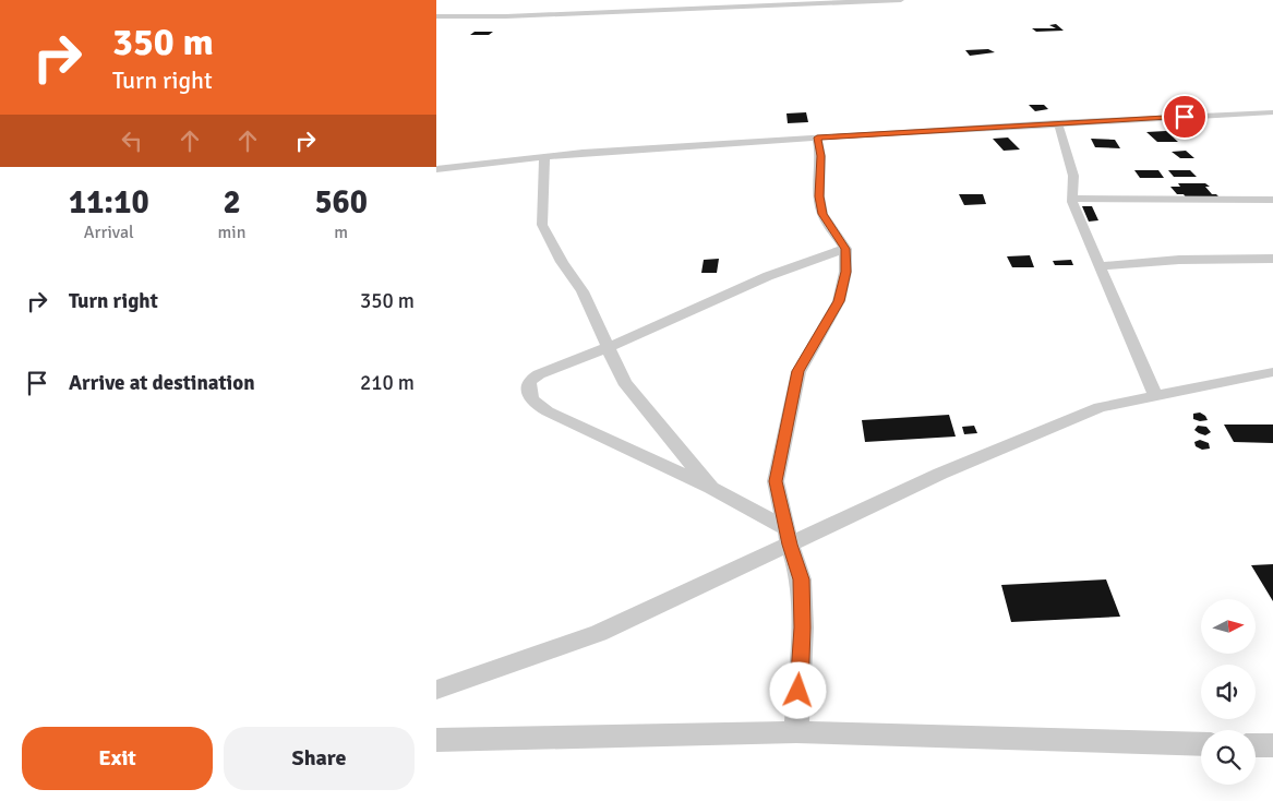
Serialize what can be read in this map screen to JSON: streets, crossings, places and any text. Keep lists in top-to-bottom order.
{
  "north": "right",
  "page": {
    "turn": ["350 m", "Turn right"],
    "eta": [
      "11:10",
      "Arrival",
      "2",
      "min",
      "560",
      "m"
    ],
    "list": [
      {
        "name": "Turn right",
        "value": "350 m"
      },
      {
        "name": "Arrive at destination",
        "value": "210 m"
      }
    ],
    "buttons": ["Exit", "Share"]
  }
}
